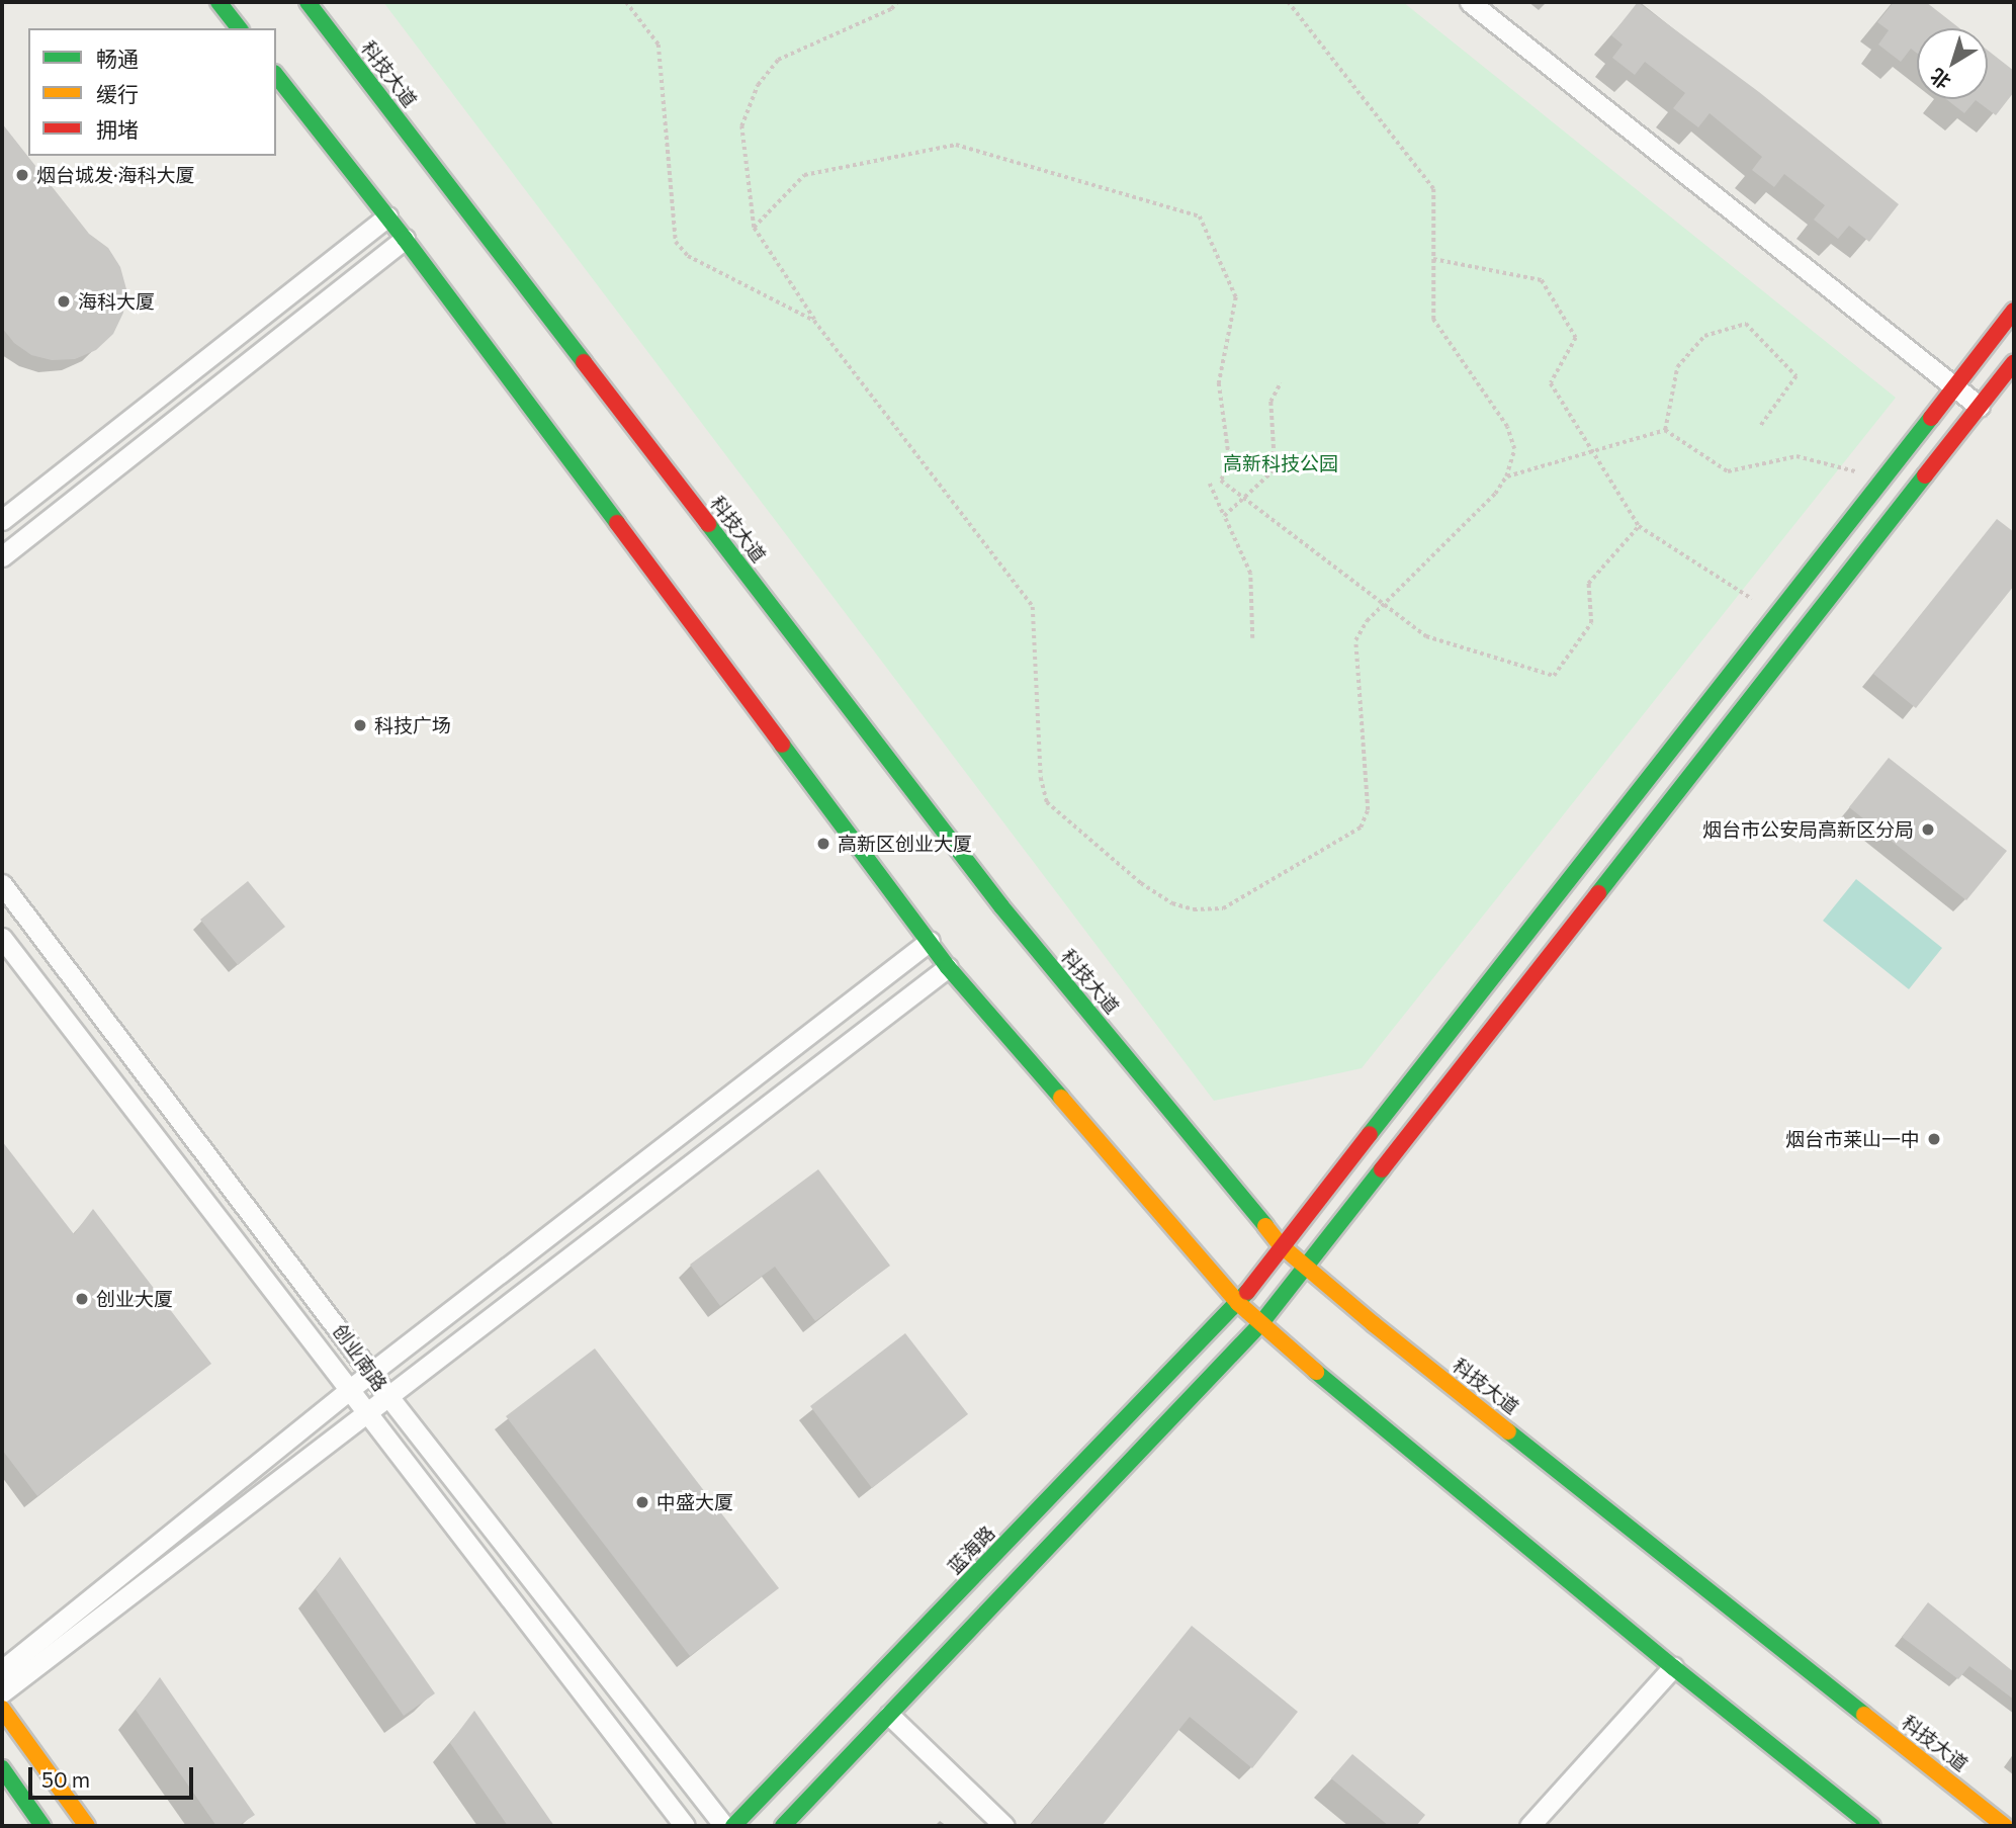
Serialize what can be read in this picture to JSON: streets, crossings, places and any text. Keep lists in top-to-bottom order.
{
  "streets": {
    "main road": ["科技大道", "蓝海路"],
    "street": ["创业南路"]
  },
  "crossings": [
    ["科技大道", "蓝海路"]
  ],
  "parks": ["高新科技公园"],
  "places": [
    "烟台城发·海科大厦",
    "海科大厦",
    "科技广场",
    "烟台市公安局高新区分局",
    "高新区创业大厦",
    "烟台市莱山一中",
    "创业大厦",
    "中盛大厦"
  ],
  "legend": ["畅通", "缓行", "拥堵"],
  "scale_bar": "50 m",
  "north": "bottom left"
}
